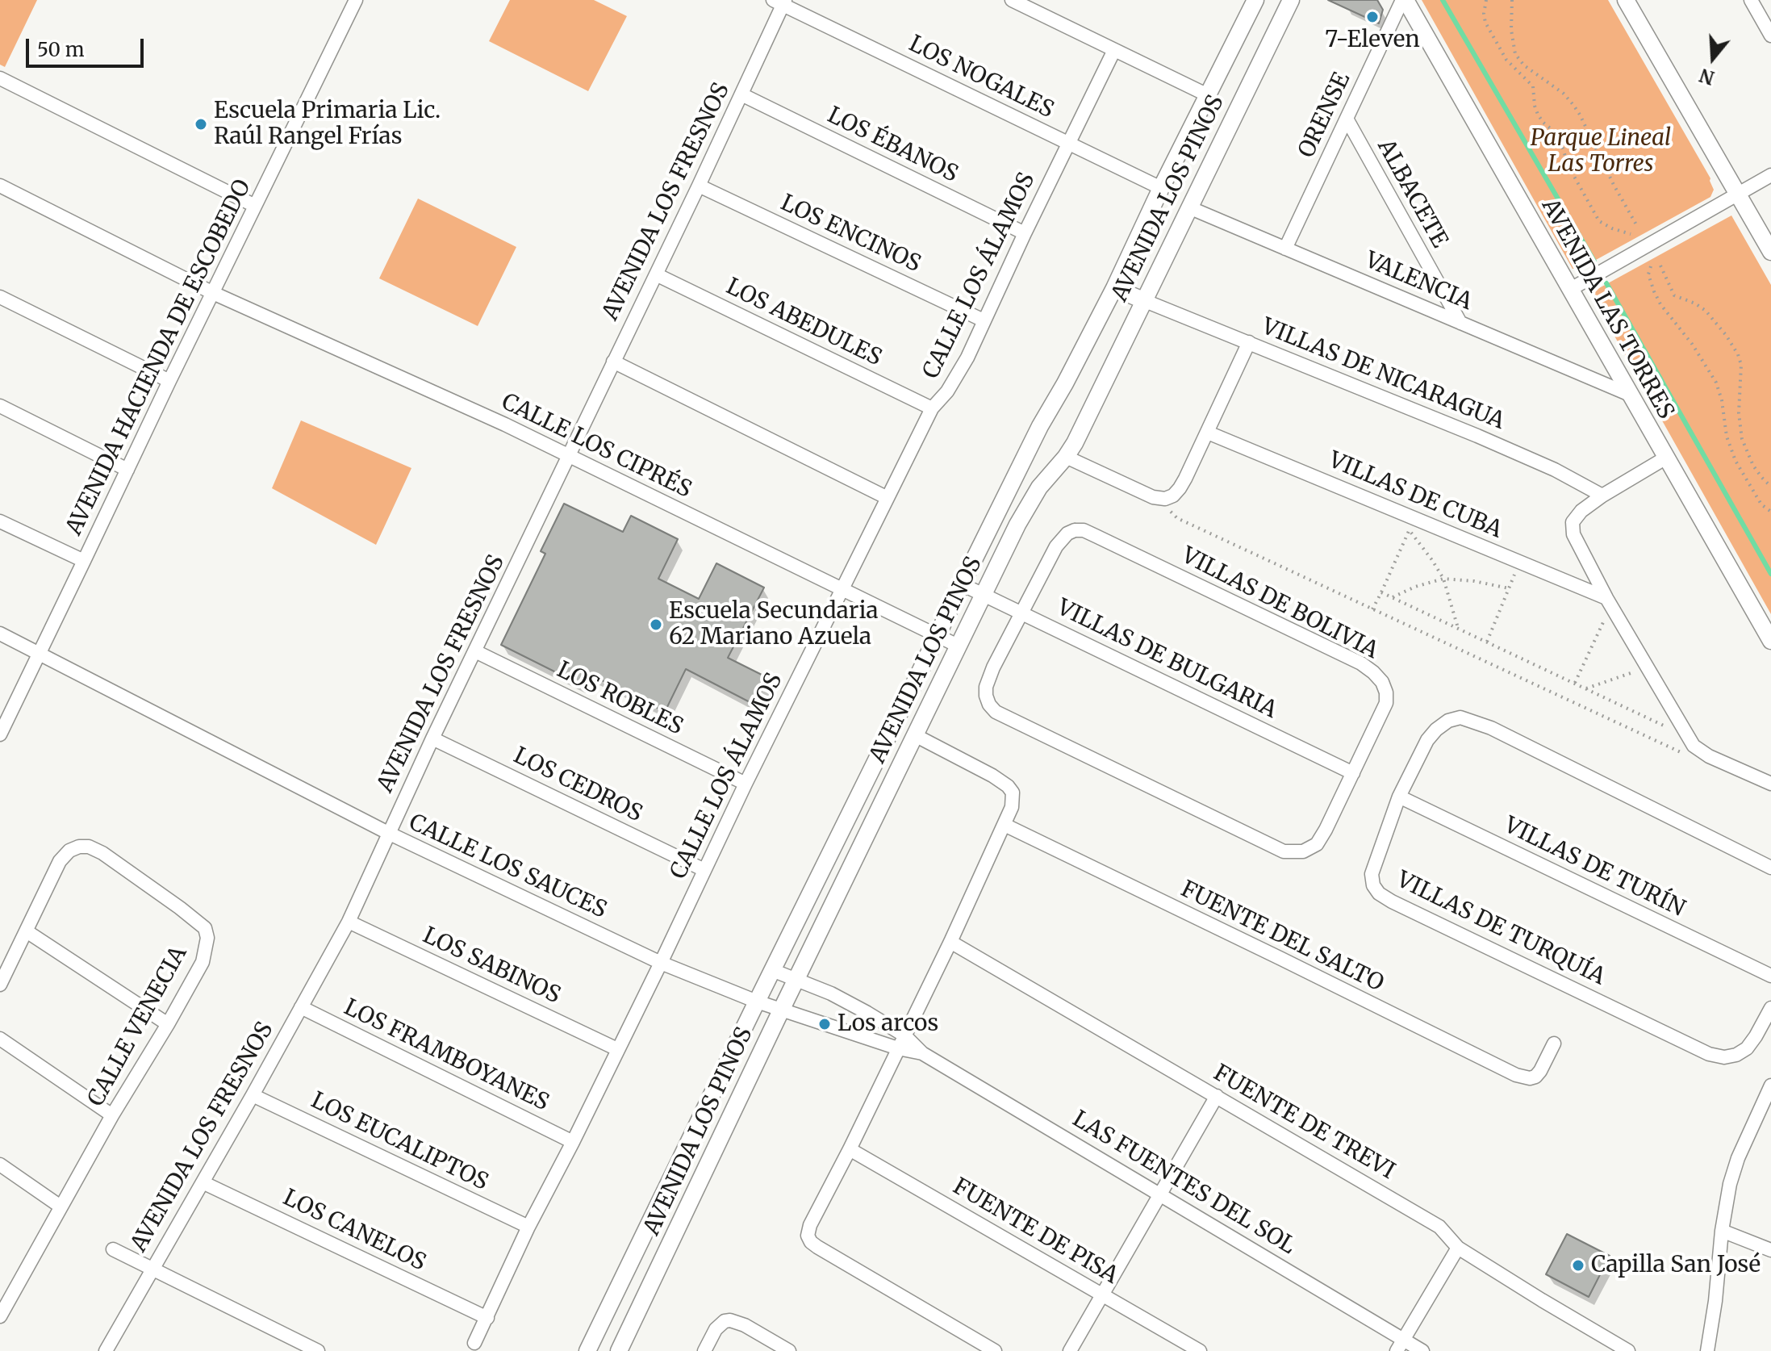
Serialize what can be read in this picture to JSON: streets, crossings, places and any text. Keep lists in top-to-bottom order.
{
  "streets": {
    "street": [
      "LOS NOGALES",
      "ORENSE",
      "LOS ÉBANOS",
      "ALBACETE",
      "AVENIDA LOS PINOS",
      "AVENIDA LOS FRESNOS",
      "LOS ENCINOS",
      "CALLE LOS ÁLAMOS",
      "VALENCIA",
      "AVENIDA LAS TORRES",
      "LOS ABEDULES",
      "AVENIDA HACIENDA DE ESCOBEDO",
      "VILLAS DE NICARAGUA",
      "CALLE LOS CIPRÉS",
      "VILLAS DE CUBA",
      "VILLAS DE BOLIVIA",
      "VILLAS DE BULGARIA",
      "LOS ROBLES",
      "LOS CEDROS",
      "CALLE LOS SAUCES",
      "VILLAS DE TURÍN",
      "VILLAS DE TURQUÍA",
      "FUENTE DEL SALTO",
      "LOS SABINOS",
      "CALLE VENECIA",
      "LOS FRAMBOYANES",
      "FUENTE DE TREVI",
      "LOS EUCALIPTOS",
      "LAS FUENTES DEL SOL",
      "LOS CANELOS",
      "FUENTE DE PISA"
    ]
  },
  "crossings": [
    ["LOS NOGALES", "AVENIDA LOS PINOS"],
    ["LOS NOGALES", "AVENIDA LOS FRESNOS"],
    ["LOS NOGALES", "CALLE LOS ÁLAMOS"],
    ["ORENSE", "ALBACETE"],
    ["ORENSE", "VALENCIA"],
    ["ORENSE", "AVENIDA LAS TORRES"],
    ["LOS ÉBANOS", "AVENIDA LOS FRESNOS"],
    ["LOS ÉBANOS", "CALLE LOS ÁLAMOS"],
    ["ALBACETE", "VALENCIA"],
    ["AVENIDA LOS PINOS", "VALENCIA"],
    ["AVENIDA LOS PINOS", "VILLAS DE NICARAGUA"],
    ["AVENIDA LOS PINOS", "CALLE LOS CIPRÉS"],
    ["AVENIDA LOS PINOS", "VILLAS DE BULGARIA"],
    ["AVENIDA LOS PINOS", "CALLE LOS SAUCES"],
    ["AVENIDA LOS PINOS", "LAS FUENTES DEL SOL"],
    ["AVENIDA LOS FRESNOS", "LOS ENCINOS"],
    ["AVENIDA LOS FRESNOS", "LOS ABEDULES"],
    ["AVENIDA LOS FRESNOS", "CALLE LOS CIPRÉS"],
    ["AVENIDA LOS FRESNOS", "LOS ROBLES"],
    ["AVENIDA LOS FRESNOS", "LOS CEDROS"],
    ["AVENIDA LOS FRESNOS", "CALLE LOS SAUCES"],
    ["AVENIDA LOS FRESNOS", "LOS SABINOS"],
    ["AVENIDA LOS FRESNOS", "LOS FRAMBOYANES"],
    ["AVENIDA LOS FRESNOS", "LOS EUCALIPTOS"],
    ["AVENIDA LOS FRESNOS", "LOS CANELOS"],
    ["LOS ENCINOS", "CALLE LOS ÁLAMOS"],
    ["CALLE LOS ÁLAMOS", "LOS ABEDULES"],
    ["CALLE LOS ÁLAMOS", "CALLE LOS CIPRÉS"],
    ["CALLE LOS ÁLAMOS", "LOS ROBLES"],
    ["CALLE LOS ÁLAMOS", "LOS CEDROS"],
    ["CALLE LOS ÁLAMOS", "CALLE LOS SAUCES"],
    ["CALLE LOS ÁLAMOS", "LOS SABINOS"],
    ["CALLE LOS ÁLAMOS", "LOS FRAMBOYANES"],
    ["CALLE LOS ÁLAMOS", "LOS EUCALIPTOS"],
    ["CALLE LOS ÁLAMOS", "LOS CANELOS"],
    ["VALENCIA", "AVENIDA LAS TORRES"],
    ["AVENIDA HACIENDA DE ESCOBEDO", "CALLE LOS CIPRÉS"],
    ["AVENIDA HACIENDA DE ESCOBEDO", "CALLE LOS SAUCES"],
    ["VILLAS DE BOLIVIA", "VILLAS DE BULGARIA"],
    ["CALLE LOS SAUCES", "LAS FUENTES DEL SOL"],
    ["VILLAS DE TURÍN", "VILLAS DE TURQUÍA"]
  ],
  "parks": ["Parque Lineal Las Torres"],
  "places": [
    "7-Eleven",
    "Escuela Primaria Lic. Raúl Rangel Frías",
    "Escuela Secundaria 62 Mariano Azuela",
    "Los arcos",
    "Capilla San José"
  ],
  "scale_bar": "50 m",
  "north": "bottom"
}
